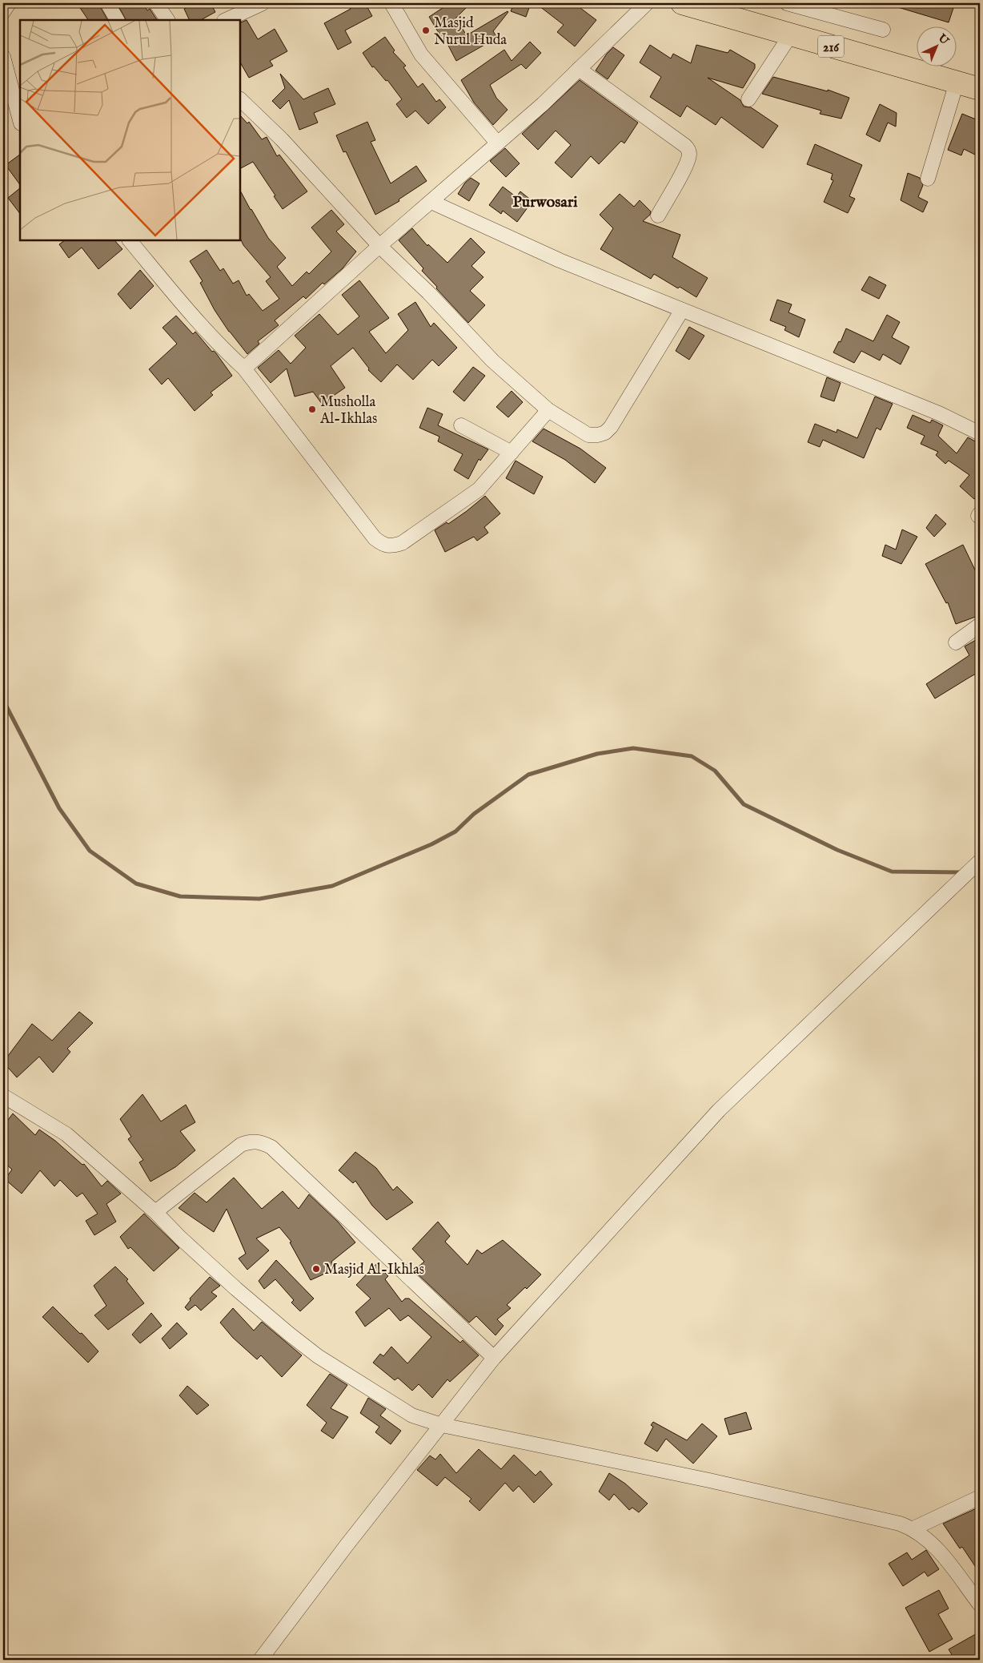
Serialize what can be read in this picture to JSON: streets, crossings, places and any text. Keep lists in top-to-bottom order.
{
  "streets": {
    "main road": ["216"]
  },
  "districts": ["Purwosari"],
  "places": ["Masjid Nurul Huda", "Musholla Al-Ikhlas", "Masjid Al-Ikhlas"],
  "north": "top right"
}
